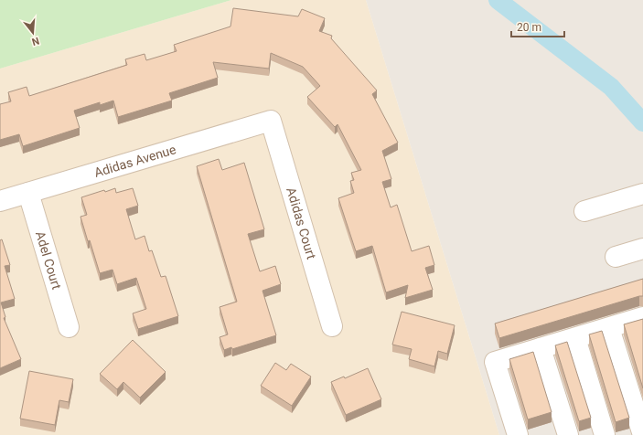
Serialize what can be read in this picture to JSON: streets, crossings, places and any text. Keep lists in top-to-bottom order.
{
  "streets": {
    "street": ["Adidas Avenue", "Adidas Court", "Adel Court"]
  },
  "crossings": [
    ["Adidas Avenue", "Adidas Court"],
    ["Adidas Avenue", "Adel Court"]
  ],
  "scale_bar": "20 m",
  "north": "bottom"
}
